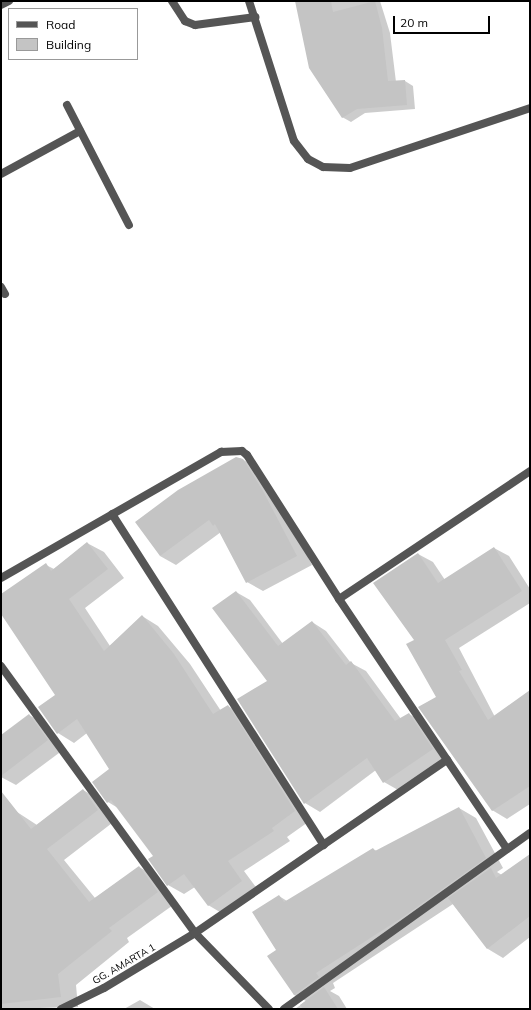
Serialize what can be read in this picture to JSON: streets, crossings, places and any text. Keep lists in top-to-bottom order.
{
  "streets": {
    "street": ["GG. AMARTA 1"]
  },
  "legend": ["Road", "Building"],
  "scale_bar": "20 m"
}
